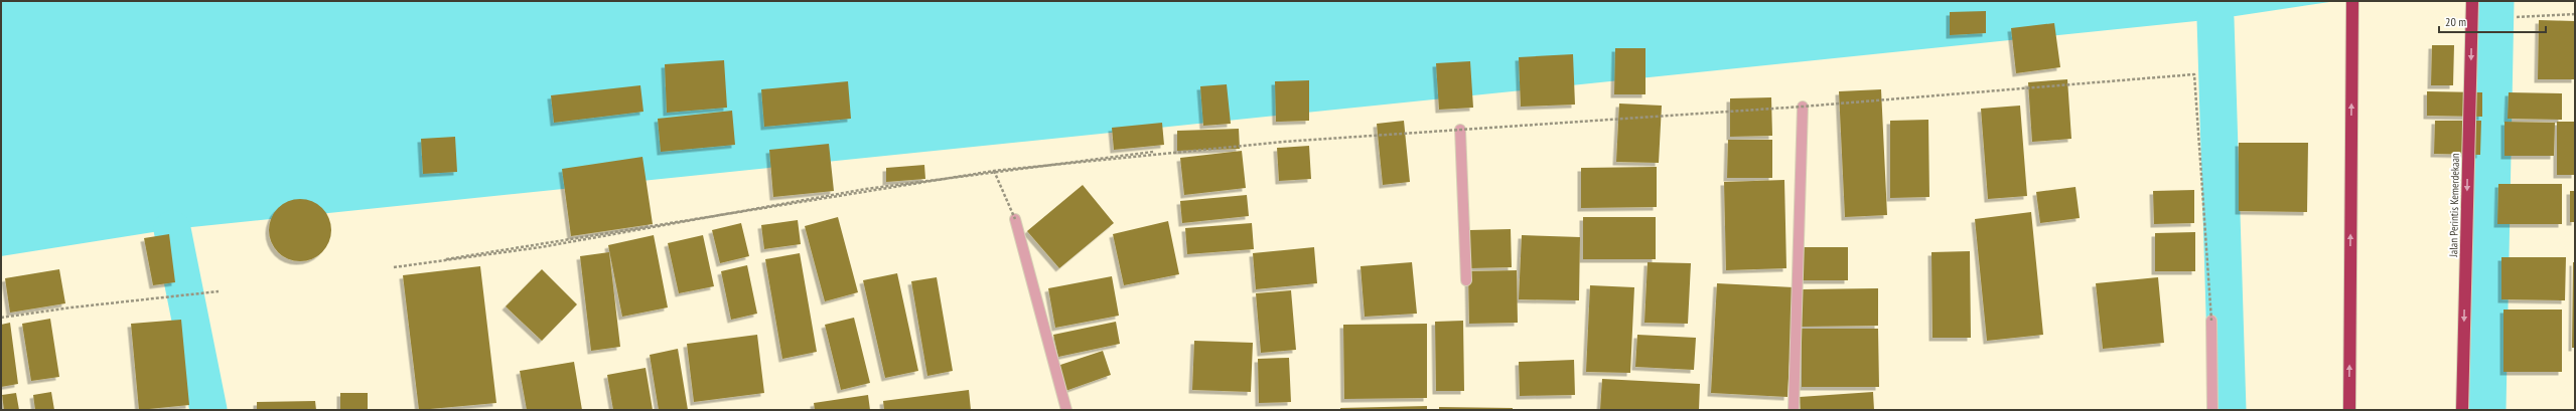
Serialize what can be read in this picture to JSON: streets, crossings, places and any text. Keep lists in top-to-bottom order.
{
  "streets": {
    "highway": ["Jalan Perintis Kemerdekaan"]
  },
  "one_way": ["Jalan Perintis Kemerdekaan"],
  "scale_bar": "20 m"
}
